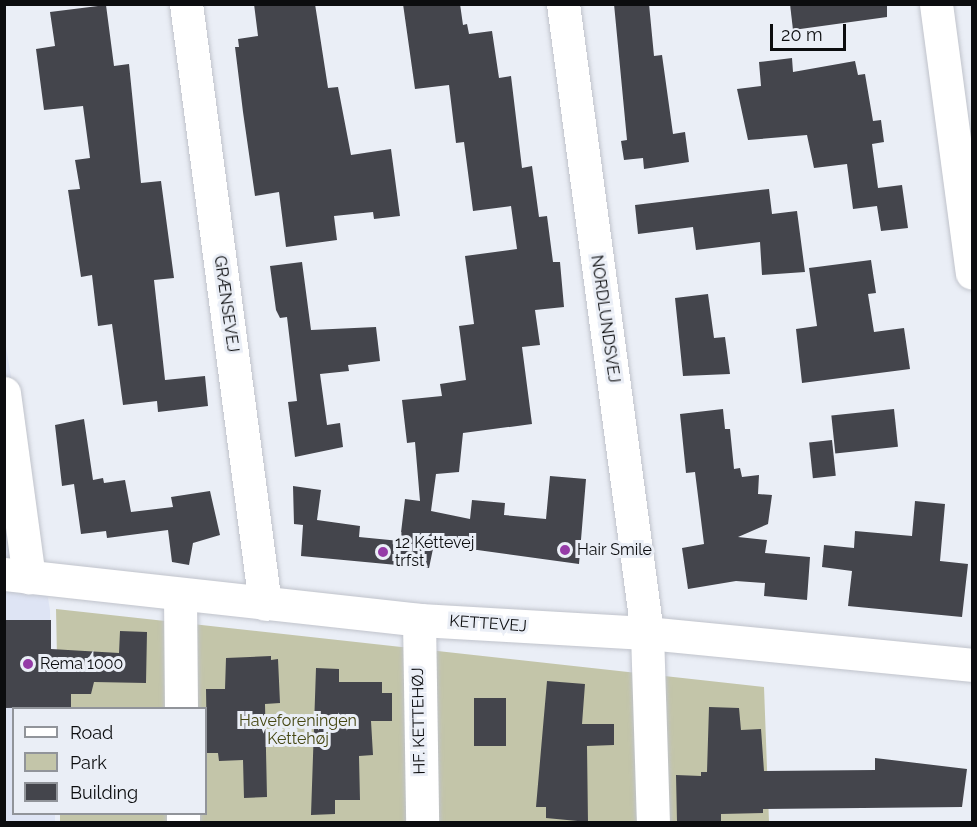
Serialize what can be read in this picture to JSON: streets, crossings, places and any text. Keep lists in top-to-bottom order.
{
  "streets": {
    "street": [
      "GRÆNSEVEJ",
      "NORDLUNDSVEJ",
      "KETTEVEJ",
      "HF. KETTEHØJ"
    ]
  },
  "crossings": [
    ["GRÆNSEVEJ", "KETTEVEJ"],
    ["NORDLUNDSVEJ", "KETTEVEJ"],
    ["KETTEVEJ", "HF. KETTEHØJ"]
  ],
  "parks": ["Haveforeningen Kettehøj"],
  "places": ["Hair Smile", "12 Kettevej trfst", "Rema 1000"],
  "legend": ["Road", "Park", "Building"],
  "scale_bar": "20 m"
}
